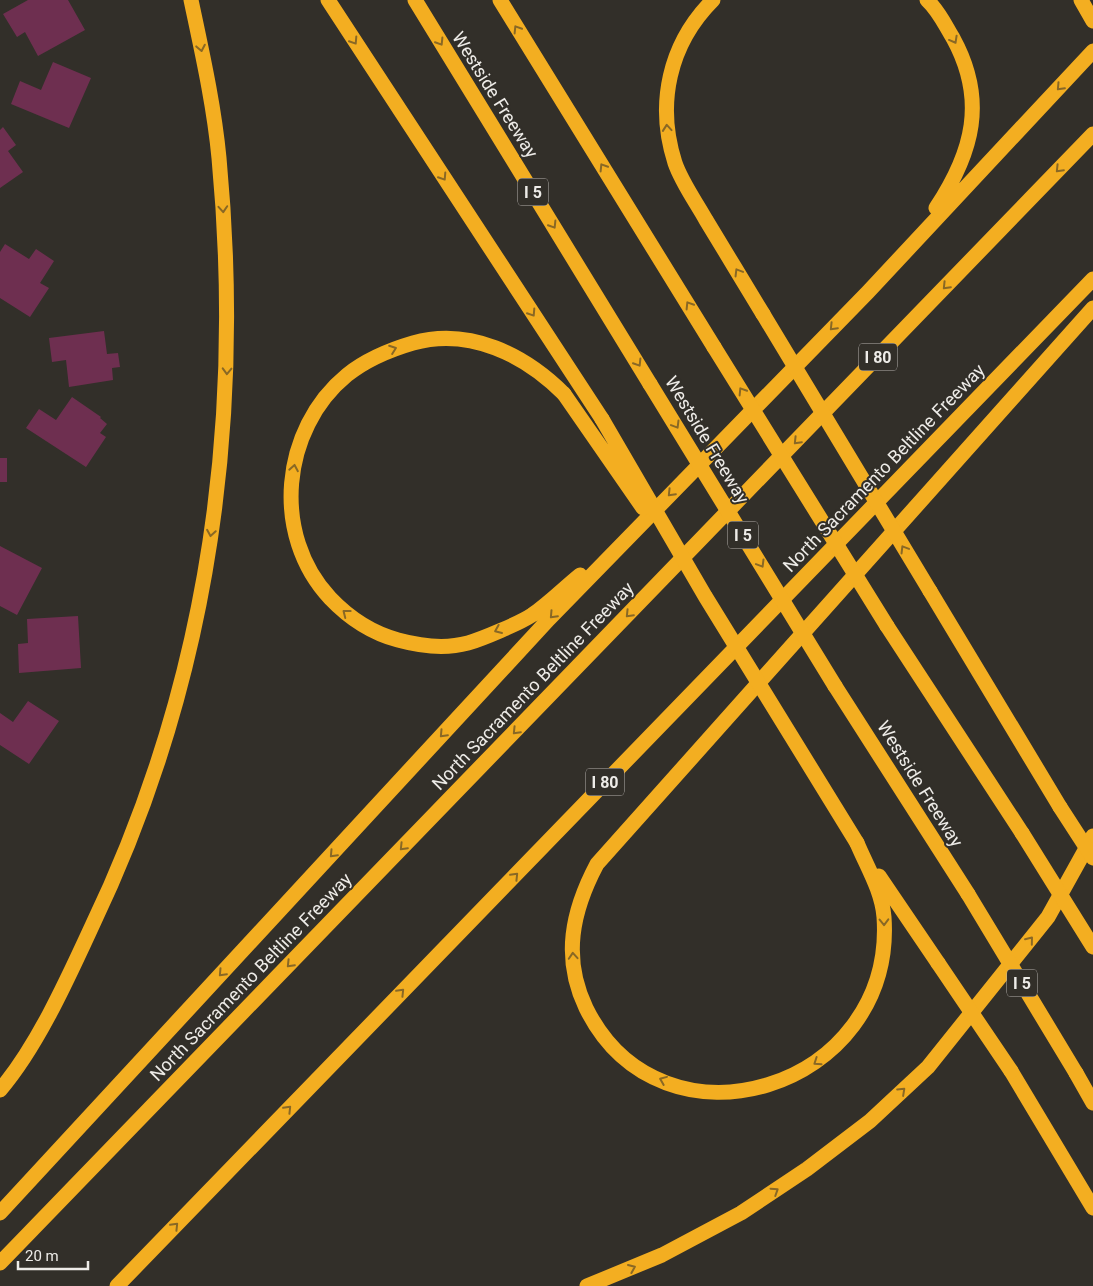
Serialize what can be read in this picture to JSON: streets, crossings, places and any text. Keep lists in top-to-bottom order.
{
  "streets": {
    "highway": [
      "Westside Freeway",
      "I 5",
      "I 80",
      "North Sacramento Beltline Freeway"
    ]
  },
  "scale_bar": "20 m"
}
